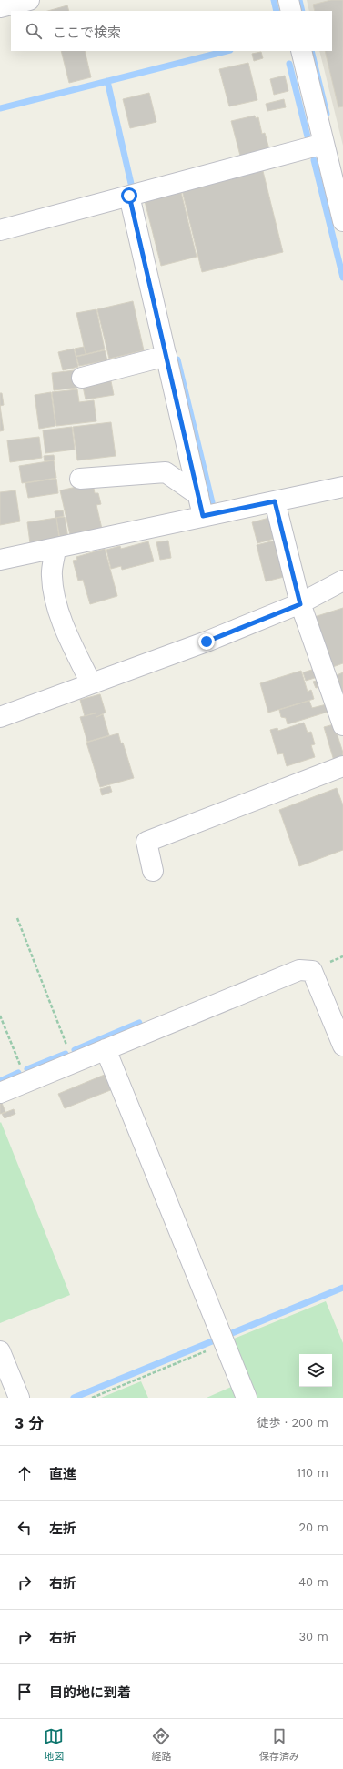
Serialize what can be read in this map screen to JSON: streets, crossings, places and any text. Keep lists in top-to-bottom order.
{
  "page": {
    "search": "ここで検索",
    "heading": ["3 分", "徒歩 · 200 m"],
    "list": [
      ["直進", "110 m"],
      ["左折", "20 m"],
      ["右折", "40 m"],
      ["右折", "30 m"],
      "目的地に到着"
    ],
    "nav": ["地図", "経路", "保存済み"]
  }
}
